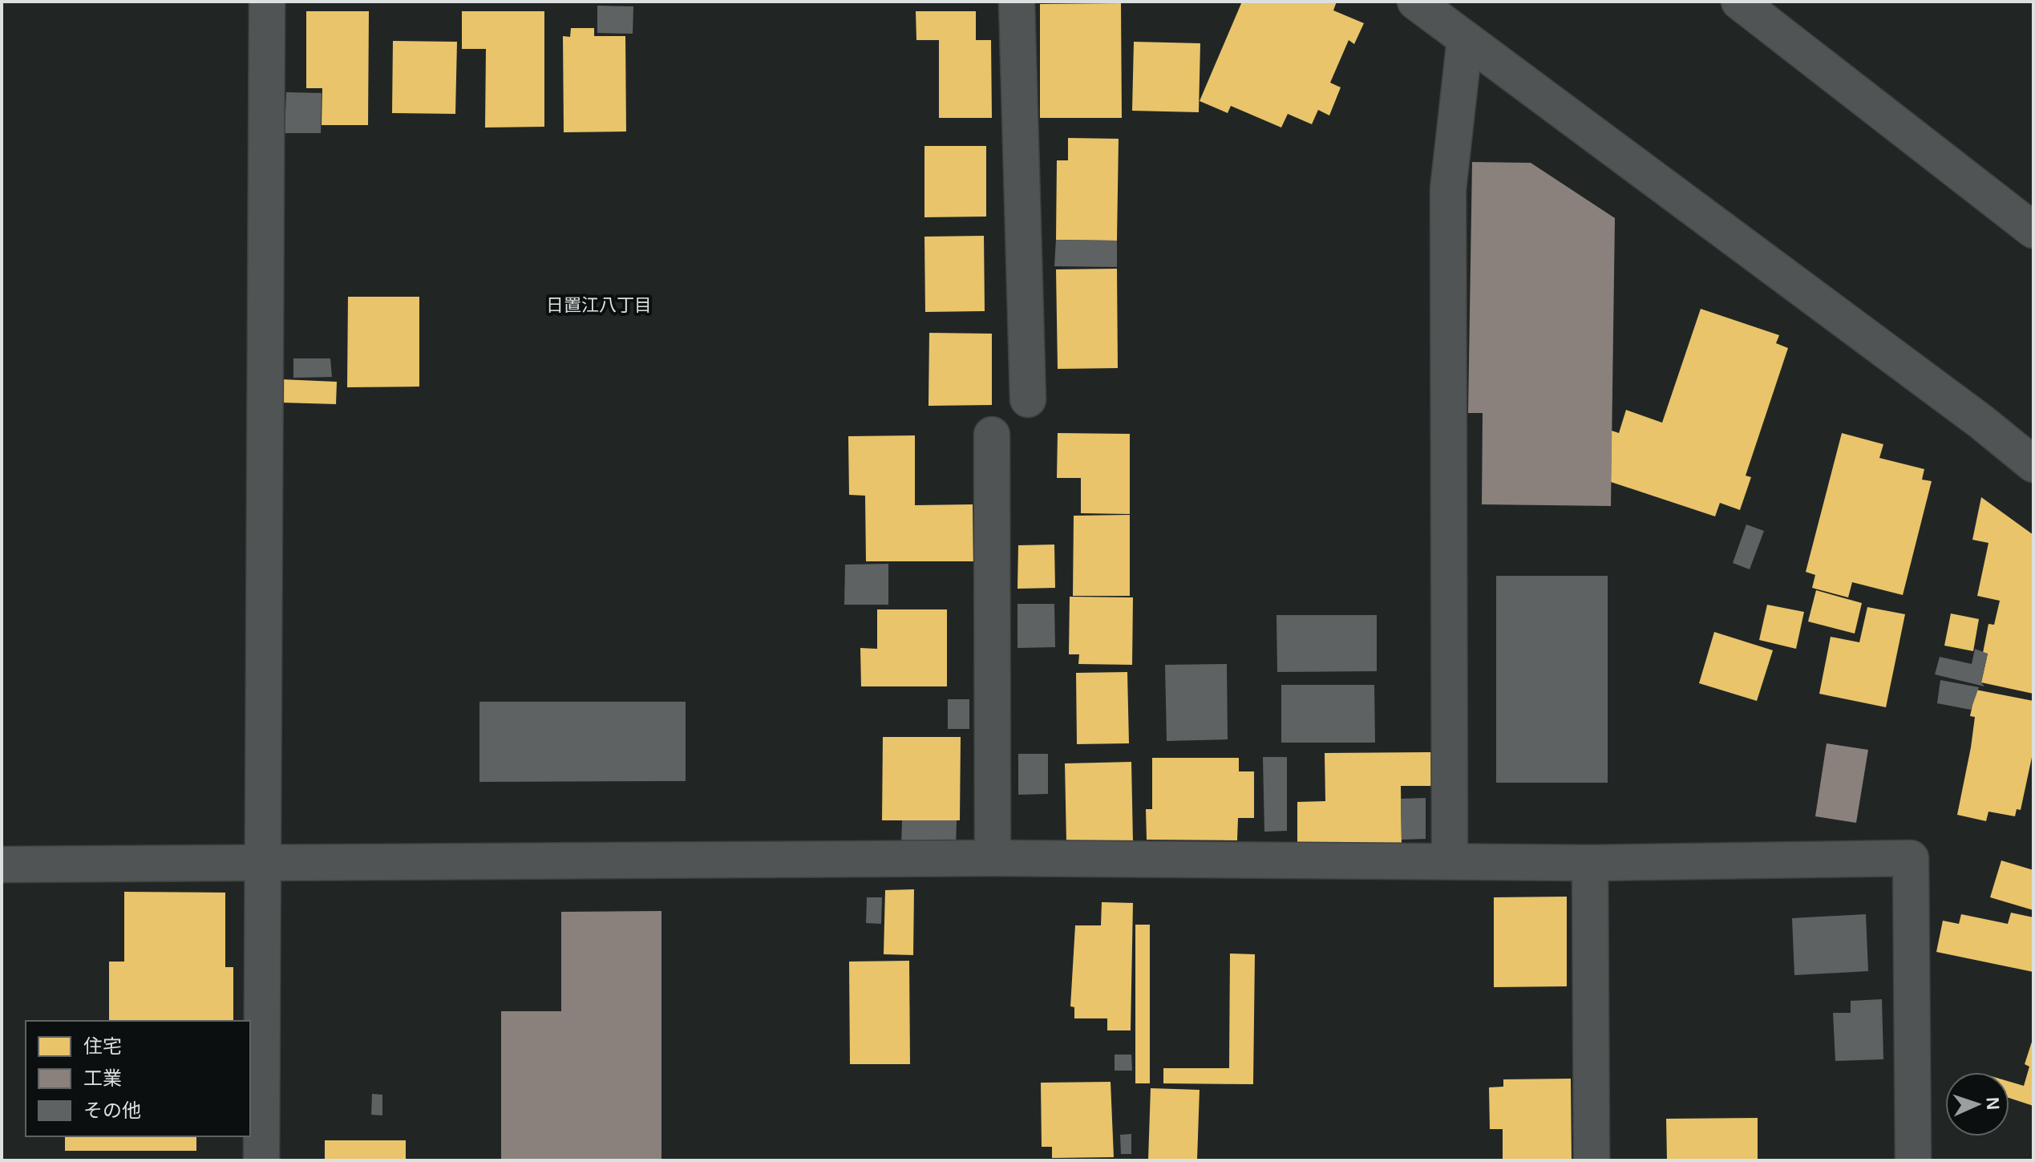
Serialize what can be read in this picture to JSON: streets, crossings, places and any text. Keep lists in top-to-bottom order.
{
  "districts": ["日置江八丁目"],
  "legend": ["住宅", "工業", "その他"],
  "north": "right"
}
